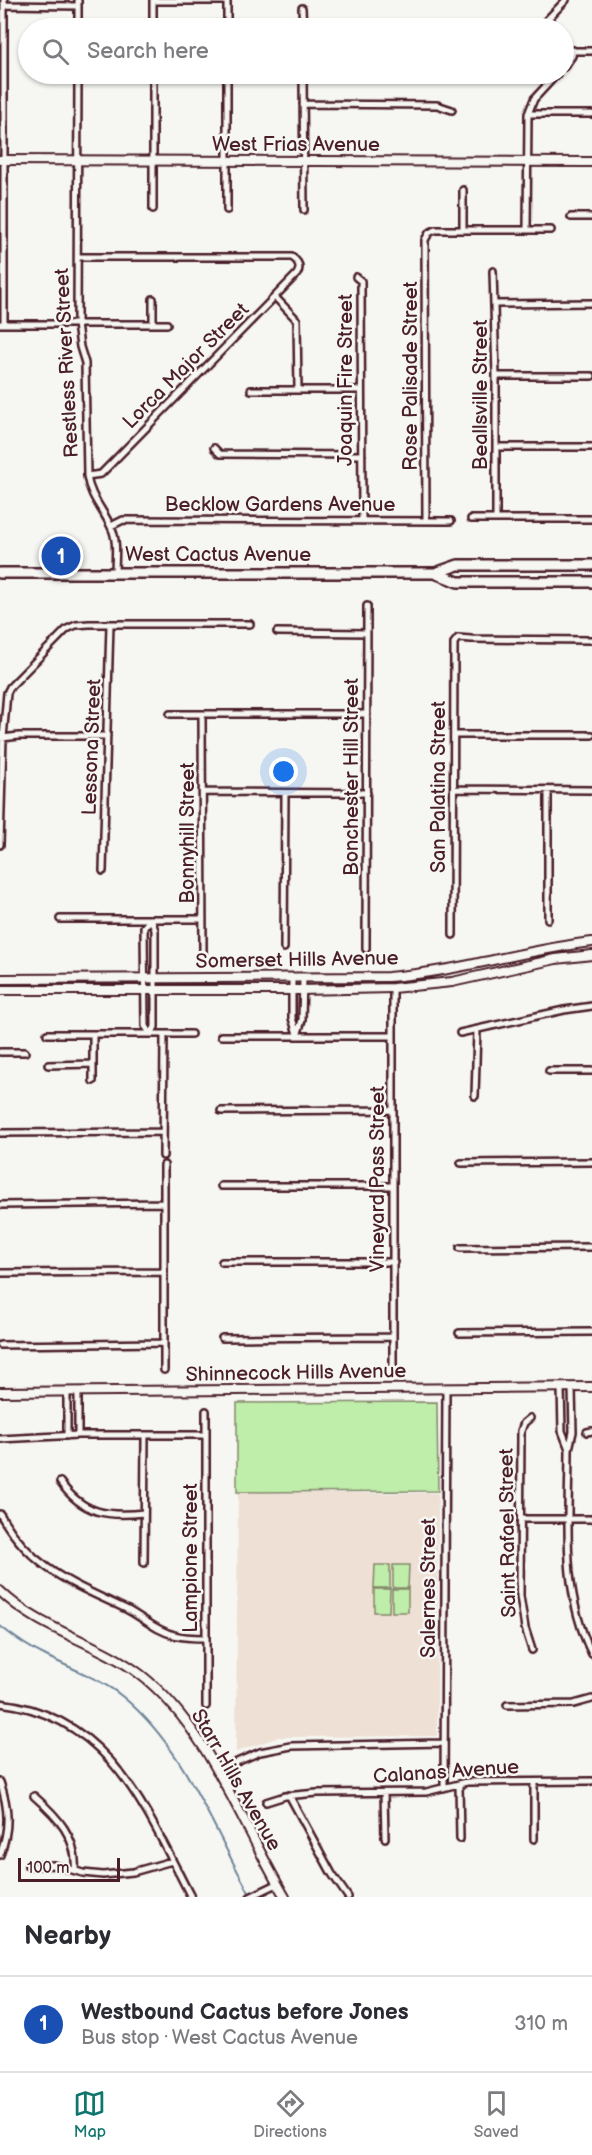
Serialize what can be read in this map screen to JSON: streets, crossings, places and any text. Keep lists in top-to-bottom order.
{
  "streets": {
    "main road": ["West Cactus Avenue"],
    "street": [
      "West Frias Avenue",
      "Restless River Street",
      "Lorca Major Street",
      "Rose Palisade Street",
      "Joaquin Fire Street",
      "Beallsville Street",
      "Becklow Gardens Avenue",
      "Lessona Street",
      "Bonchester Hill Street",
      "San Palatina Street",
      "Bonnyhill Street",
      "Somerset Hills Avenue",
      "Vineyard Pass Street",
      "Shinnecock Hills Avenue",
      "Saint Rafael Street",
      "Lampione Street",
      "Salernes Street",
      "Calanas Avenue",
      "Starr Hills Avenue"
    ]
  },
  "crossings": [
    ["West Frias Avenue", "Restless River Street"],
    ["Restless River Street", "Lorca Major Street"],
    ["Restless River Street", "Becklow Gardens Avenue"],
    ["Restless River Street", "West Cactus Avenue"],
    ["Rose Palisade Street", "Becklow Gardens Avenue"],
    ["Joaquin Fire Street", "Becklow Gardens Avenue"],
    ["Somerset Hills Avenue", "Vineyard Pass Street"],
    ["Shinnecock Hills Avenue", "Salernes Street"],
    ["Salernes Street", "Calanas Avenue"]
  ],
  "scale_bar": "100 m",
  "page": {
    "search": "Search here",
    "pins": "1",
    "scale": "100 m",
    "heading": "Nearby",
    "list": [
      {
        "mark": "1",
        "name": "Westbound Cactus before Jones",
        "note": "Bus stop · West Cactus Avenue",
        "value": "310 m"
      }
    ],
    "nav": ["Map", "Directions", "Saved"]
  }
}
